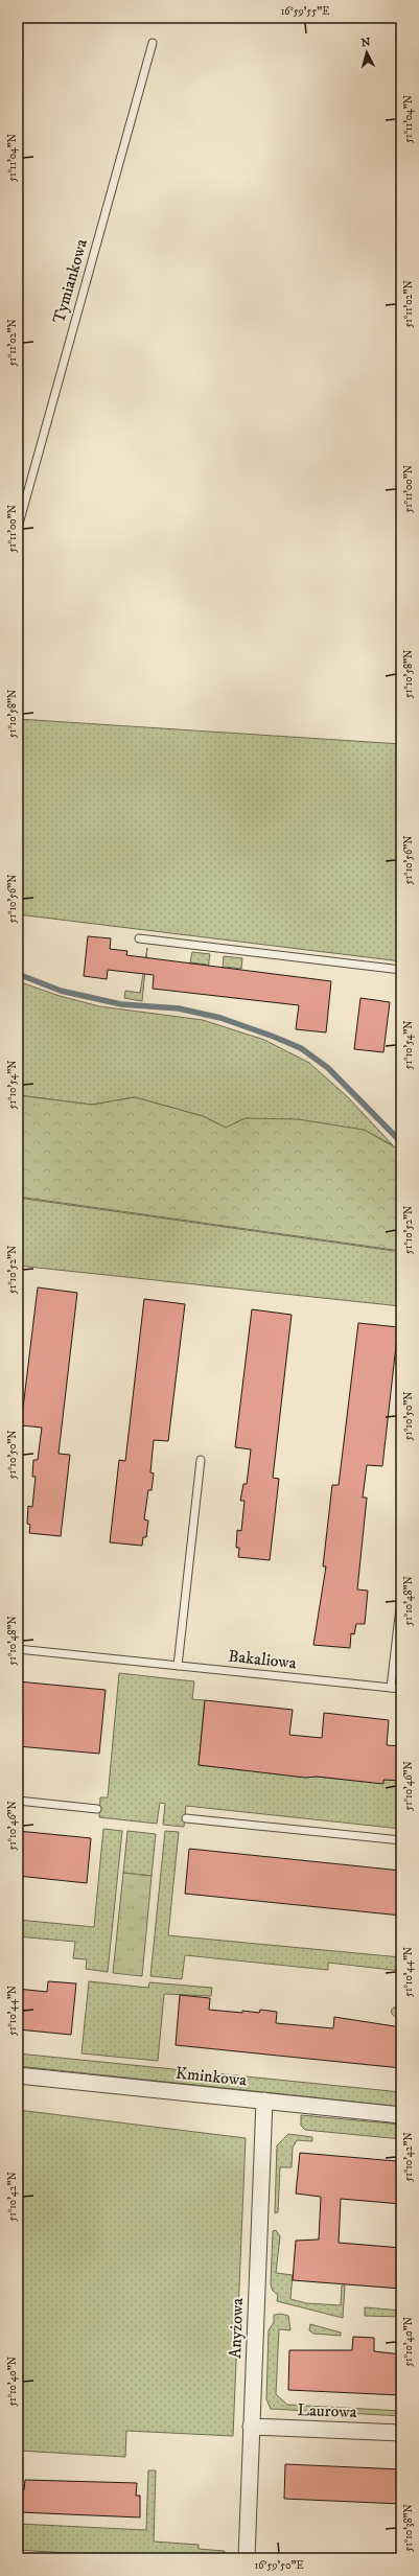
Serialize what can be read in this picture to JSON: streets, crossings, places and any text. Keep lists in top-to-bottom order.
{
  "streets": {
    "street": ["Kminkowa", "Anyżowa", "Laurowa"],
    "lane": ["Tymiankowa", "Bakaliowa"]
  },
  "crossings": [
    ["Kminkowa", "Anyżowa"],
    ["Anyżowa", "Laurowa"]
  ],
  "north": "top",
  "coordinates": [
    "16°59'55\"E",
    "51°11'04\"N",
    "51°11'02\"N",
    "51°11'00\"N",
    "51°10'58\"N",
    "51°10'56\"N",
    "51°10'54\"N",
    "51°10'52\"N",
    "51°10'50\"N",
    "51°10'48\"N",
    "51°10'46\"N",
    "51°10'44\"N",
    "51°10'42\"N",
    "51°10'40\"N",
    "51°10'38\"N",
    "16°59'50\"E"
  ]
}
